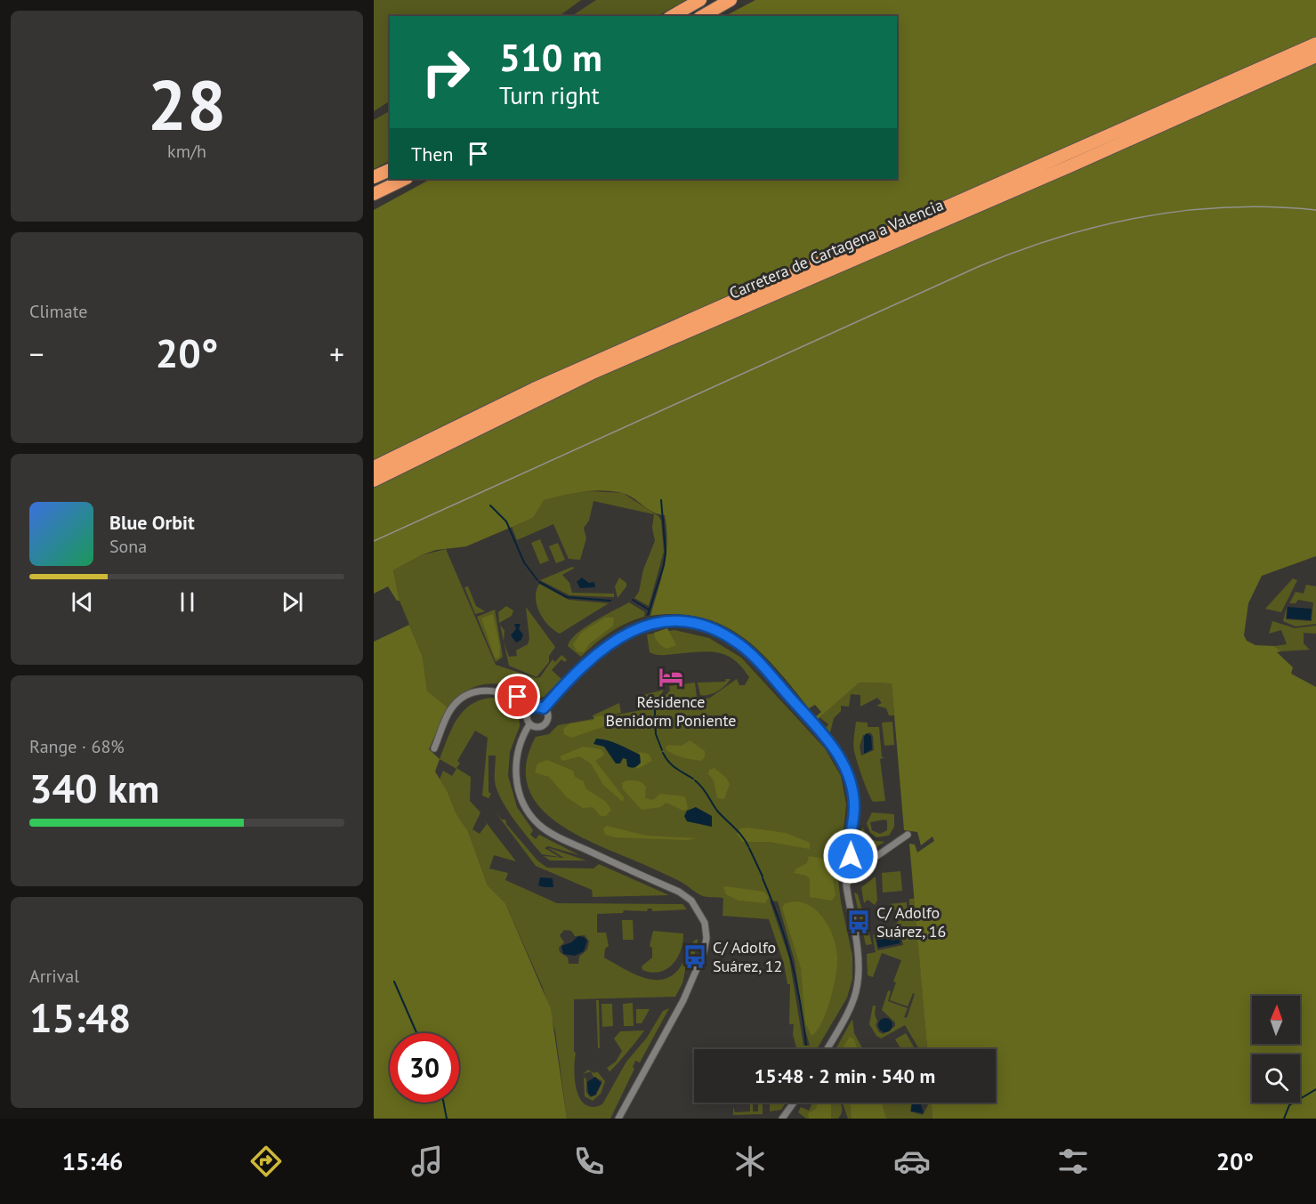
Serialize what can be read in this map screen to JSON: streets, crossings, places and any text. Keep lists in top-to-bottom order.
{
  "streets": {
    "highway": ["Carretera de Cartagena a Valencia"]
  },
  "places": {
    "hotel": ["Résidence Benidorm Poniente"],
    "bus stop": ["C/ Adolfo Suárez, 16", "C/ Adolfo Suárez, 12"]
  },
  "north": "top",
  "page": {
    "tile": [
      ["28", "km/h"],
      "Climate",
      ["Range · 68%", "340 km"],
      ["Arrival", "15:48"]
    ],
    "turn": ["510 m", "Turn right"],
    "then": "Then",
    "heat": ["−", "20°", "+"],
    "song": ["Blue Orbit", "Sona"],
    "limit": "30",
    "trip": "15:48 · 2 min · 540 m",
    "tabs": ["15:46", "20°"]
  }
}
